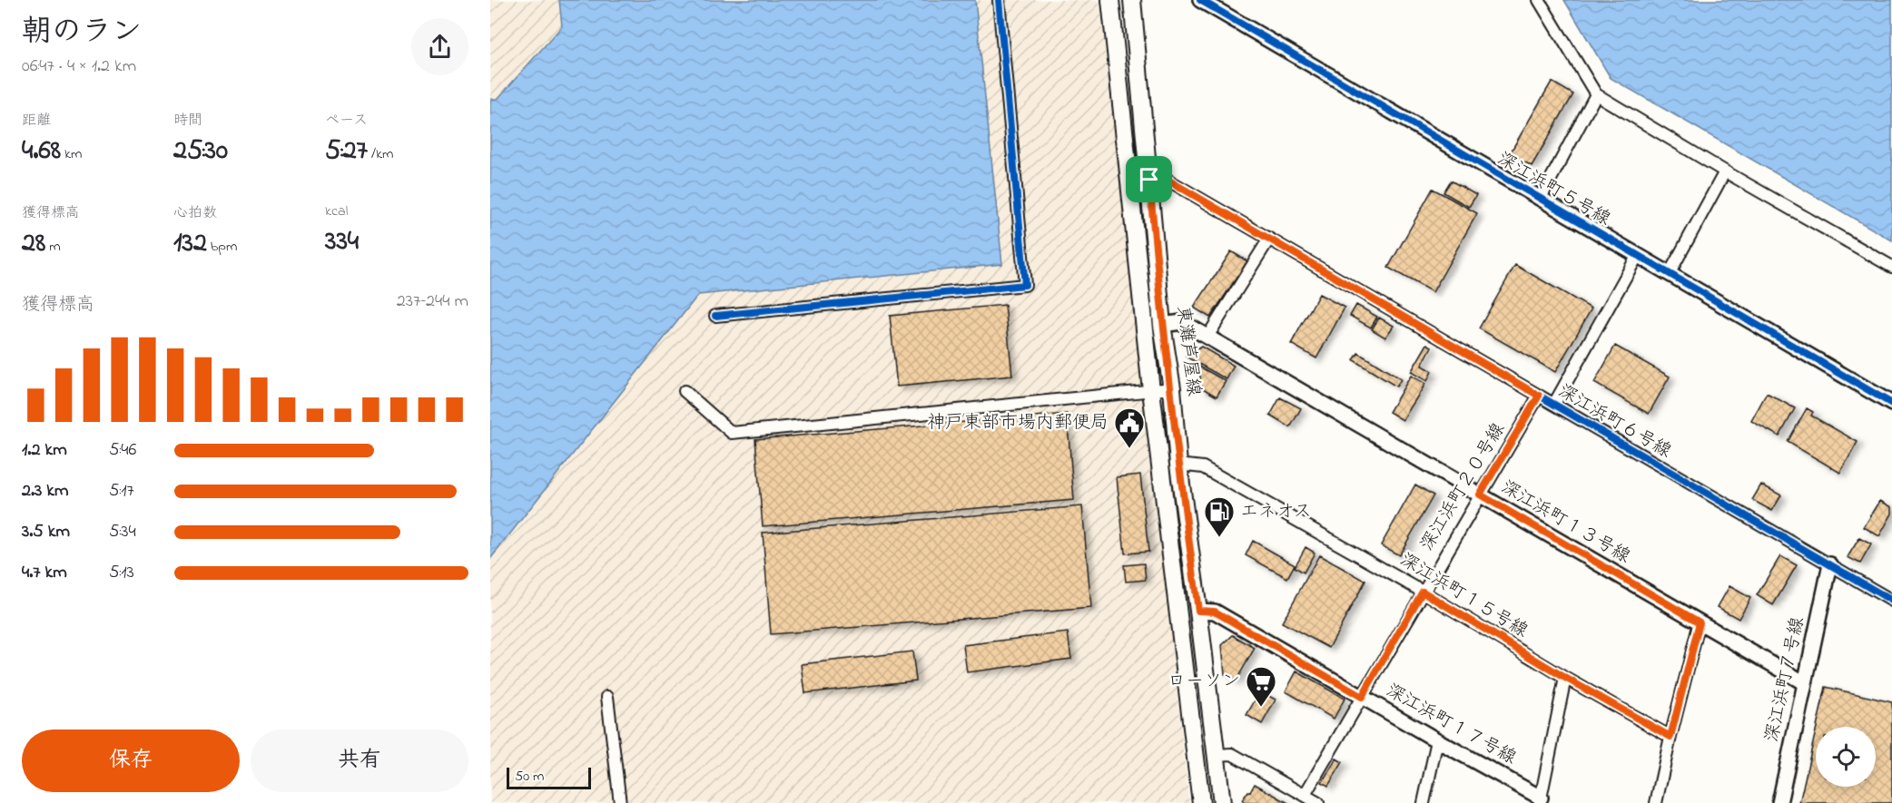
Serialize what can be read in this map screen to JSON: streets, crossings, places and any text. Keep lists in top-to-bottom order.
{
  "streets": {
    "main road": ["東灘芦屋線"],
    "street": [
      "深江浜町５号線",
      "深江浜町６号線",
      "深江浜町２０号線",
      "深江浜町１３号線",
      "深江浜町１５号線",
      "深江浜町７号線",
      "深江浜町１７号線"
    ]
  },
  "crossings": [
    ["東灘芦屋線", "深江浜町６号線"],
    ["東灘芦屋線", "深江浜町１３号線"],
    ["東灘芦屋線", "深江浜町１５号線"],
    ["東灘芦屋線", "深江浜町１７号線"],
    ["深江浜町６号線", "深江浜町２０号線"],
    ["深江浜町６号線", "深江浜町７号線"],
    ["深江浜町２０号線", "深江浜町１３号線"],
    ["深江浜町２０号線", "深江浜町１５号線"],
    ["深江浜町２０号線", "深江浜町１７号線"],
    ["深江浜町１３号線", "深江浜町７号線"]
  ],
  "places": {
    "public building": ["神戸東部市場内郵便局"],
    "fuel station": ["エネオス"],
    "supermarket": ["ローソン"]
  },
  "scale_bar": "50 m",
  "page": {
    "heading": ["朝のラン", "06:47 · 4 × 1.2 km"],
    "stats": [
      ["距離", "4.68 km"],
      ["時間", "25:30"],
      ["ペース", "5:27 /km"],
      ["獲得標高", "28 m"],
      ["心拍数", "132 bpm"],
      ["kcal", "334"]
    ],
    "chart": ["獲得標高", "237–244 m"],
    "list": [
      {
        "name": "1.2 km",
        "note": "5:46"
      },
      {
        "name": "2.3 km",
        "note": "5:17"
      },
      {
        "name": "3.5 km",
        "note": "5:34"
      },
      {
        "name": "4.7 km",
        "note": "5:13"
      }
    ],
    "buttons": ["保存", "共有"],
    "scale": "50 m"
  }
}
